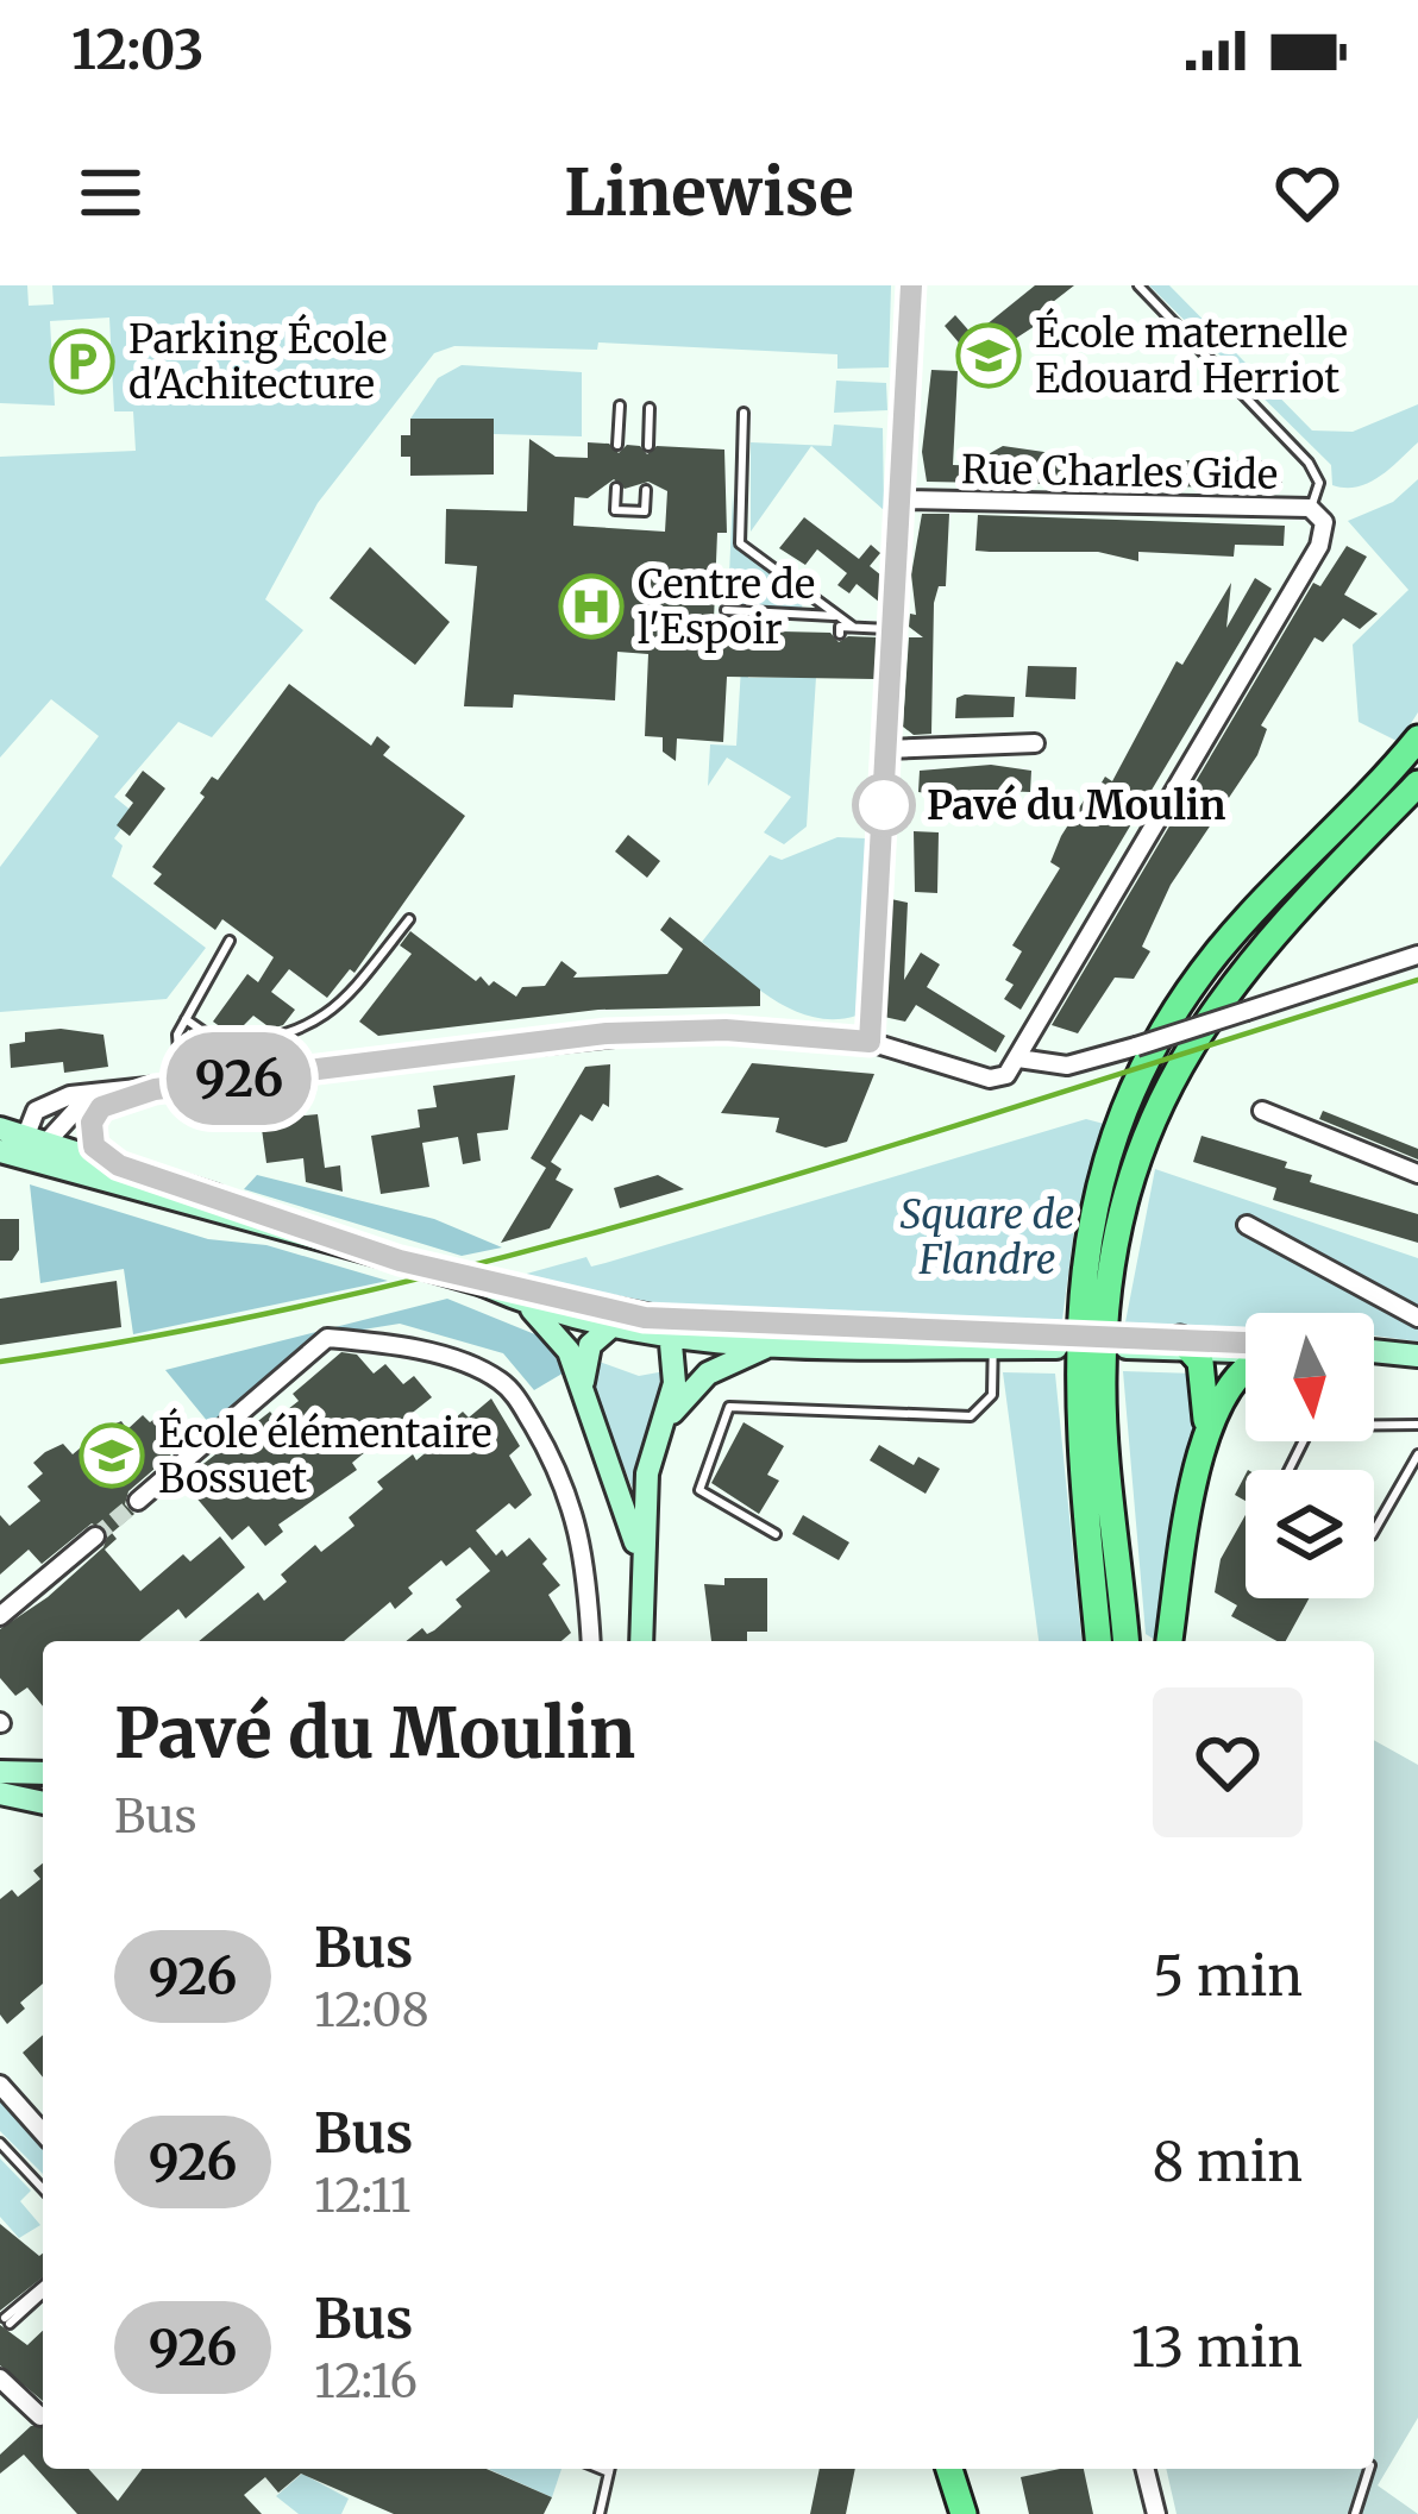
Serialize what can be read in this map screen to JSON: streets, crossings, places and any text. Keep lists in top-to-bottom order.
{
  "streets": {
    "street": ["Rue Charles Gide"]
  },
  "parks": ["Square de Flandre"],
  "places": {
    "school or university": ["École maternelle Edouard Herriot", "École élémentaire Bossuet"],
    "parking": ["Parking École d'Achitecture"],
    "hospital": ["Centre de l'Espoir"],
    "other": ["Pavé du Moulin"]
  },
  "lines": ["bus line 926"],
  "north": "bottom",
  "page": {
    "status": "12:03",
    "header": "Linewise",
    "on_map": "926",
    "heading": ["Pavé du Moulin", "Bus"],
    "list": [
      {
        "mark": "926",
        "name": "Bus",
        "note": "12:08",
        "value": "5 min"
      },
      {
        "mark": "926",
        "name": "Bus",
        "note": "12:11",
        "value": "8 min"
      },
      {
        "mark": "926",
        "name": "Bus",
        "note": "12:16",
        "value": "13 min"
      }
    ]
  }
}
